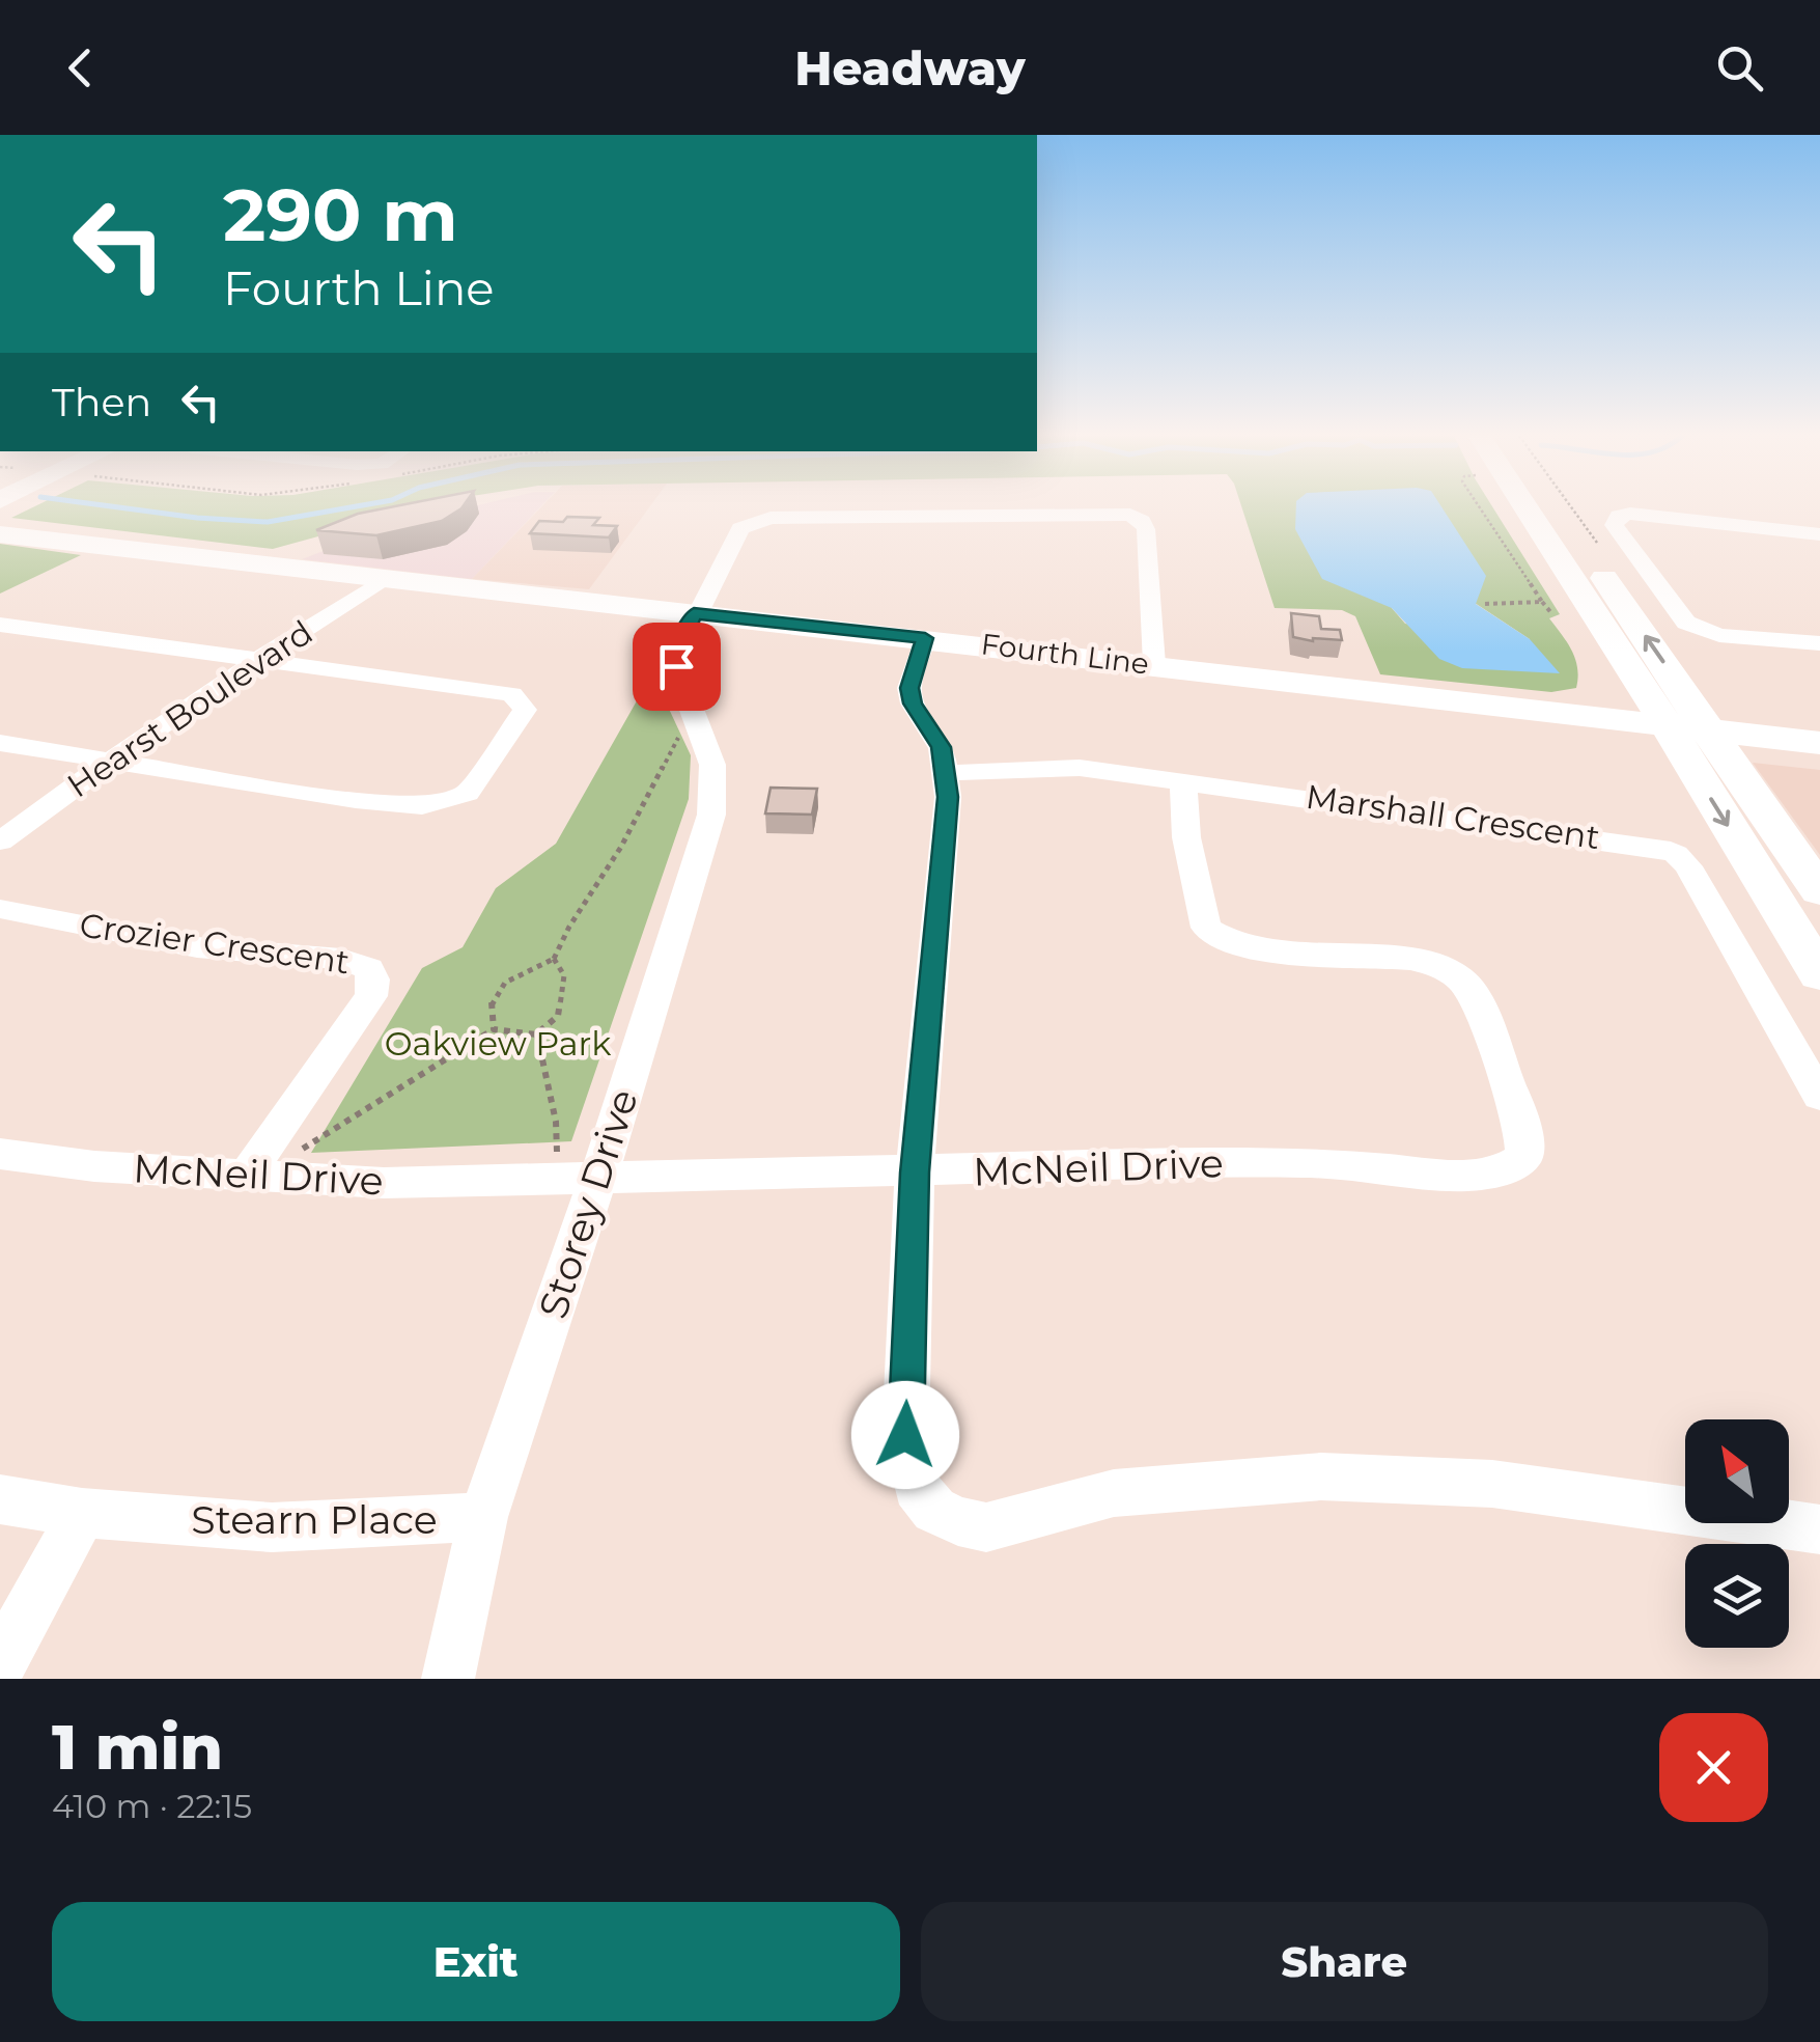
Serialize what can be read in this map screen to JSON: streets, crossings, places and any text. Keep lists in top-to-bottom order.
{
  "streets": {
    "main road": ["Fourth Line"],
    "street": [
      "Hearst Boulevard",
      "Marshall Crescent",
      "Crozier Crescent",
      "McNeil Drive",
      "Storey Drive",
      "Stearn Place"
    ]
  },
  "crossings": [
    ["Fourth Line", "Hearst Boulevard"],
    ["Fourth Line", "Storey Drive"],
    ["Marshall Crescent", "McNeil Drive"],
    ["Crozier Crescent", "McNeil Drive"],
    ["McNeil Drive", "Storey Drive"],
    ["Storey Drive", "Stearn Place"]
  ],
  "parks": ["Oakview Park"],
  "north": "top left",
  "page": {
    "header": "Headway",
    "turn": ["290 m", "Fourth Line"],
    "then": "Then",
    "heading": ["1 min", "410 m · 22:15"],
    "buttons": ["Exit", "Share"]
  }
}
